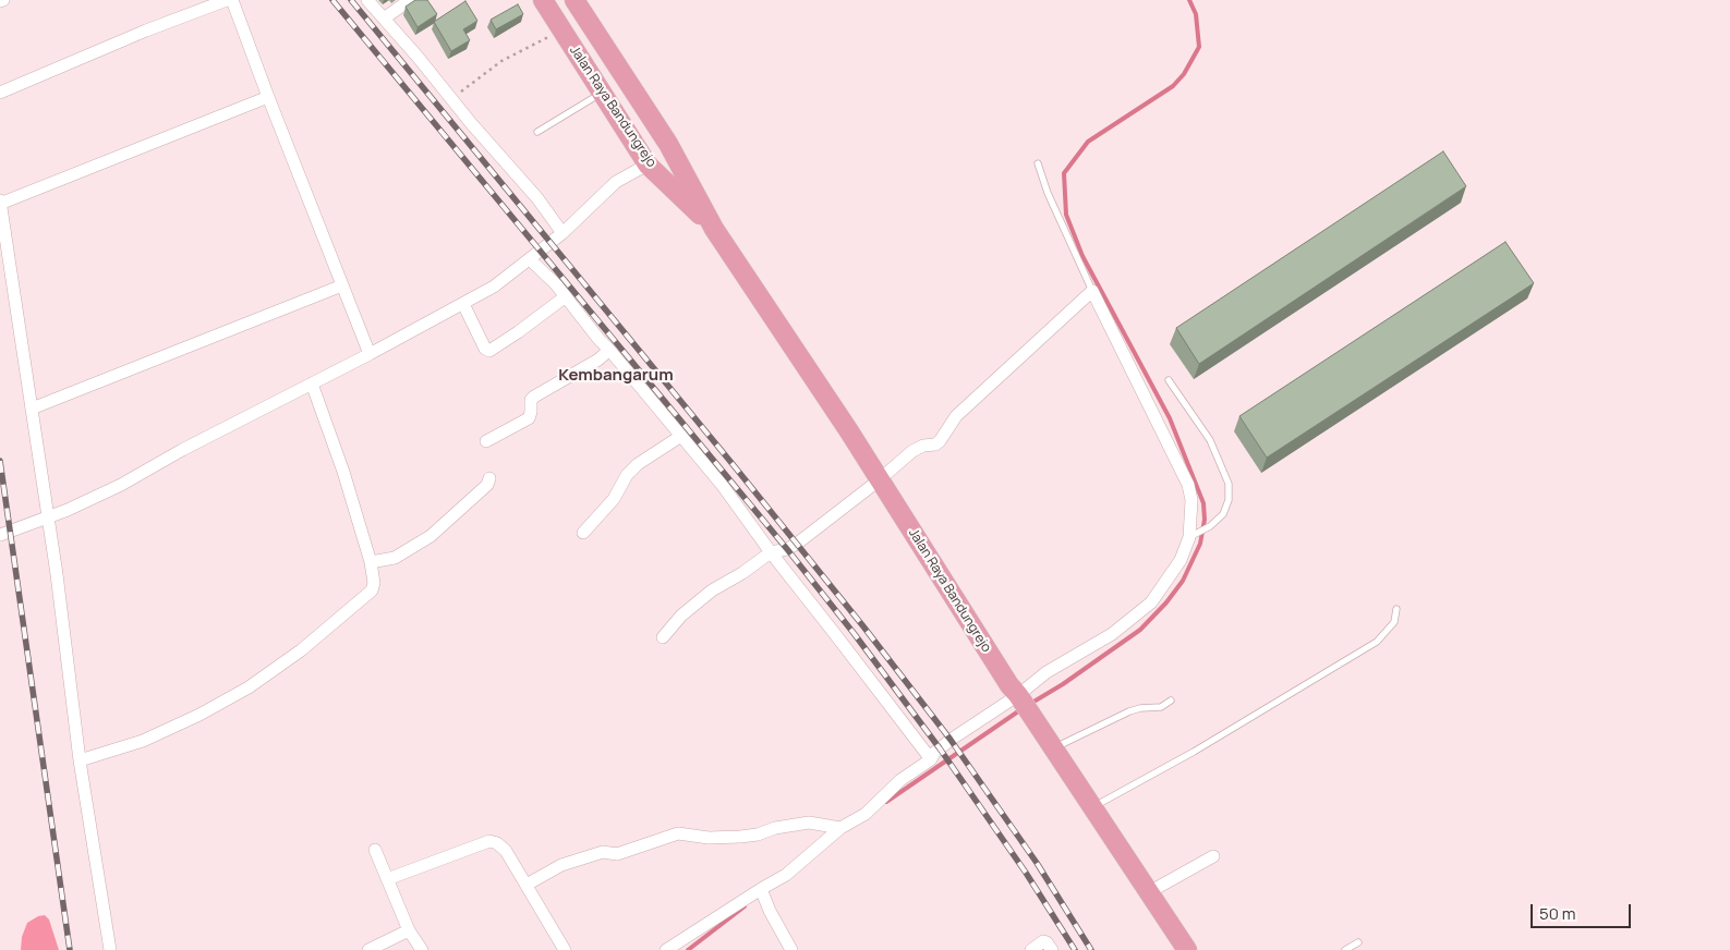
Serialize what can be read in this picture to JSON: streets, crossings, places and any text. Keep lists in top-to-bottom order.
{
  "streets": {
    "main road": ["Jalan Raya Bandungrejo"]
  },
  "districts": ["Kembangarum"],
  "scale_bar": "50 m"
}
